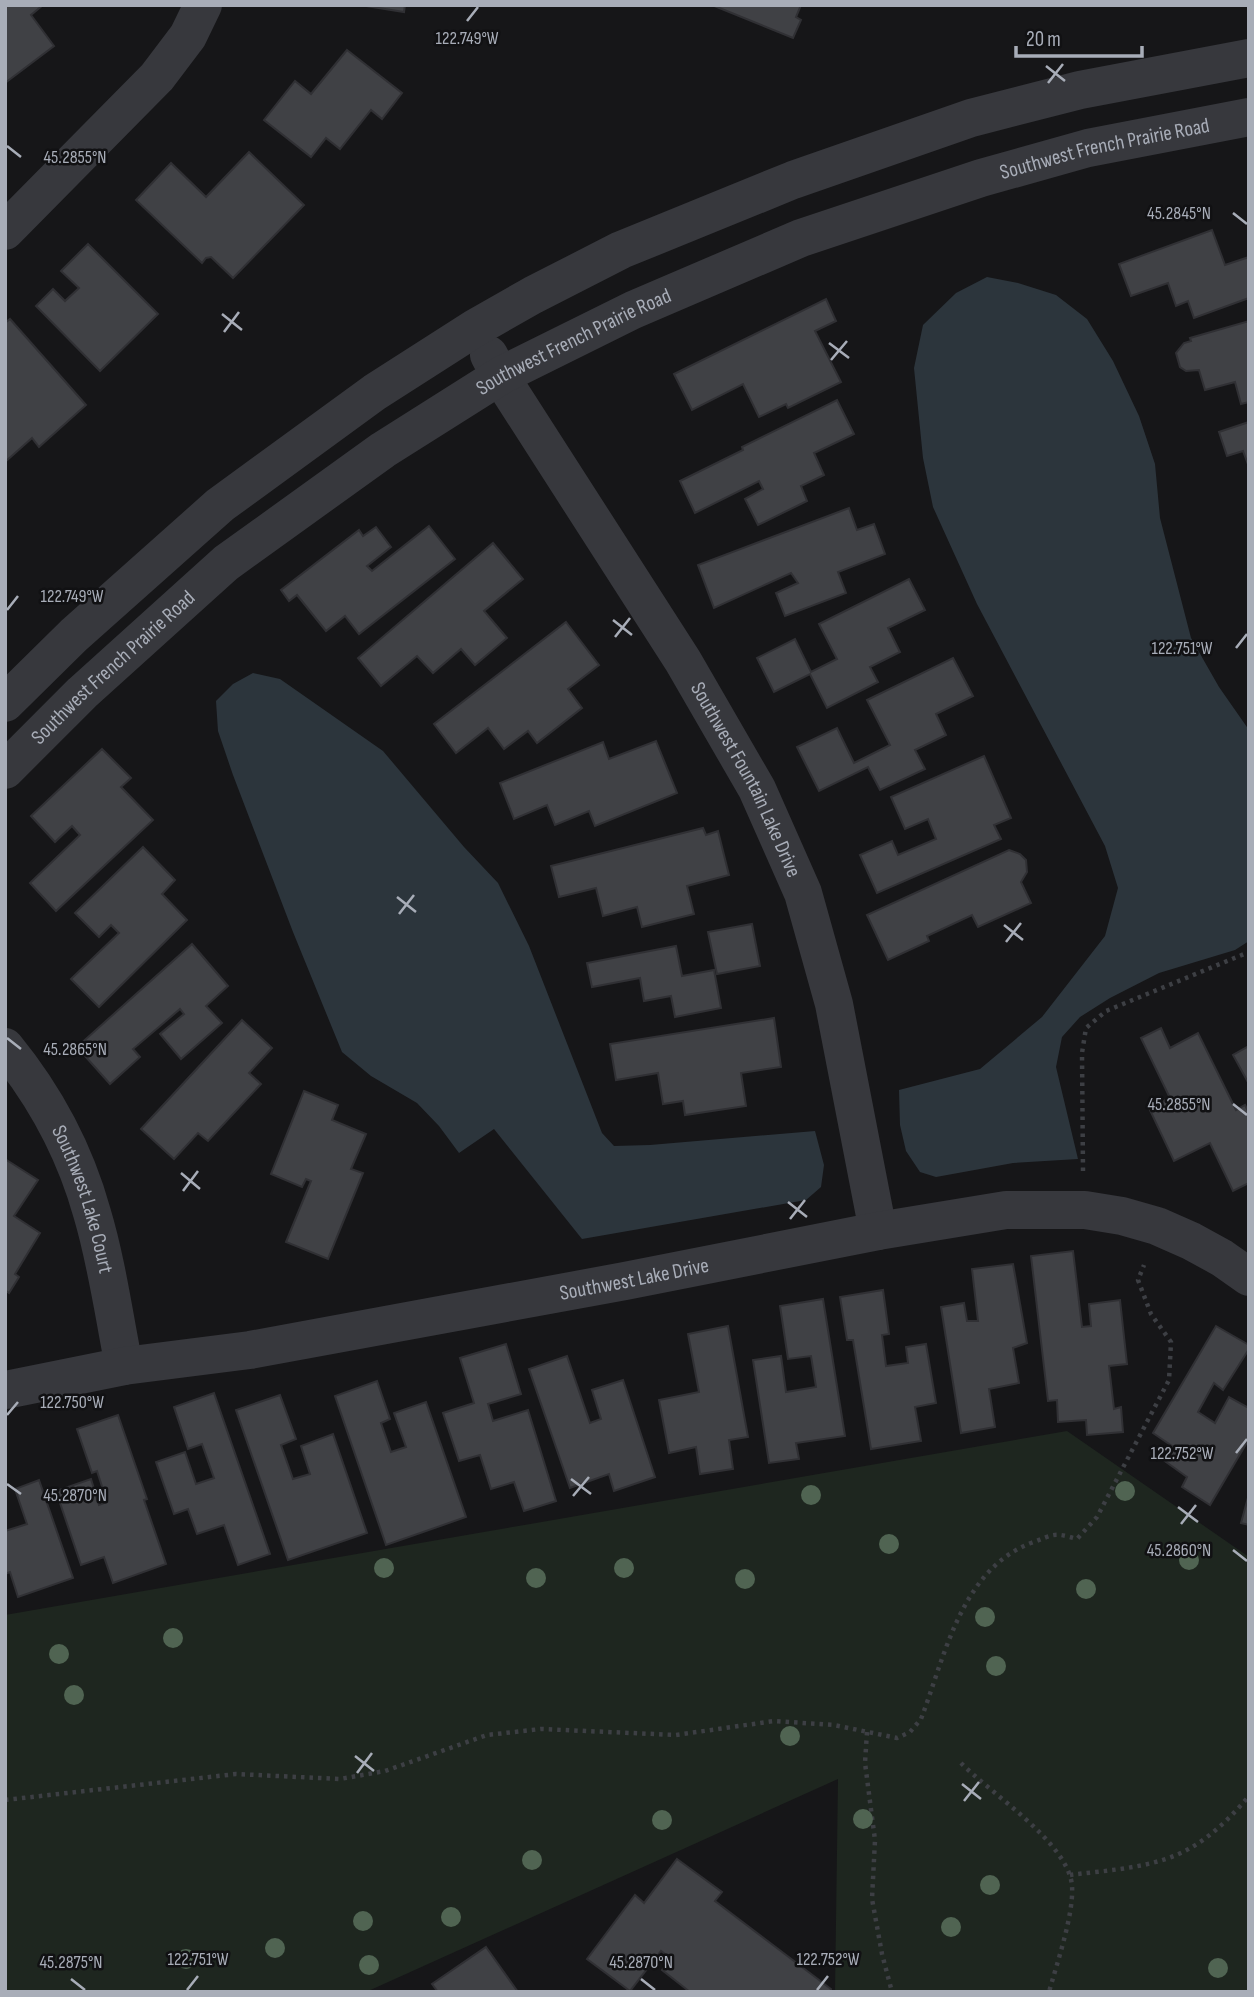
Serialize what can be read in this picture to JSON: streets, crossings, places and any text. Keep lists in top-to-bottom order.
{
  "streets": {
    "street": [
      "Southwest French Prairie Road",
      "Southwest Fountain Lake Drive",
      "Southwest Lake Court",
      "Southwest Lake Drive"
    ]
  },
  "crossings": [
    ["Southwest French Prairie Road", "Southwest Fountain Lake Drive"],
    ["Southwest Fountain Lake Drive", "Southwest Lake Drive"],
    ["Southwest Lake Court", "Southwest Lake Drive"]
  ],
  "scale_bar": "20 m",
  "coordinates": [
    "122.749°W",
    "45.2855°N",
    "45.2845°N",
    "122.751°W",
    "45.2865°N",
    "122.750°W",
    "122.752°W",
    "45.2870°N",
    "45.2860°N",
    "45.2875°N"
  ]
}
